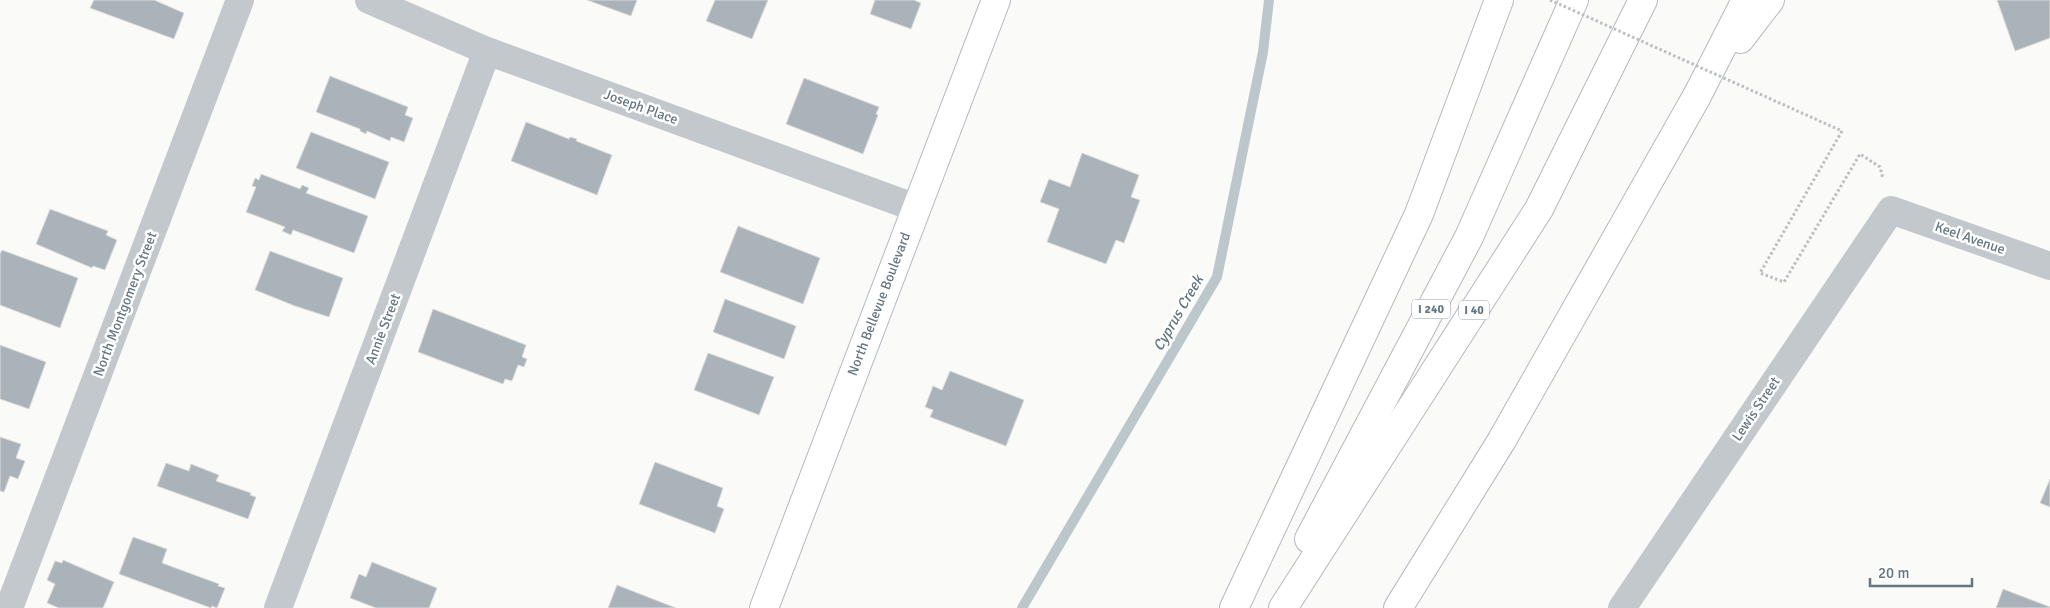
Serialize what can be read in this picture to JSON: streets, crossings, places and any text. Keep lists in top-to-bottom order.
{
  "streets": {
    "main road": ["North Bellevue Boulevard", "I 240", "I 40"],
    "street": [
      "Joseph Place",
      "Keel Avenue",
      "North Montgomery Street",
      "Annie Street",
      "Lewis Street"
    ]
  },
  "crossings": [
    ["Joseph Place", "North Bellevue Boulevard"],
    ["Joseph Place", "Annie Street"],
    ["Keel Avenue", "Lewis Street"]
  ],
  "water": ["Cyprus Creek"],
  "scale_bar": "20 m"
}
